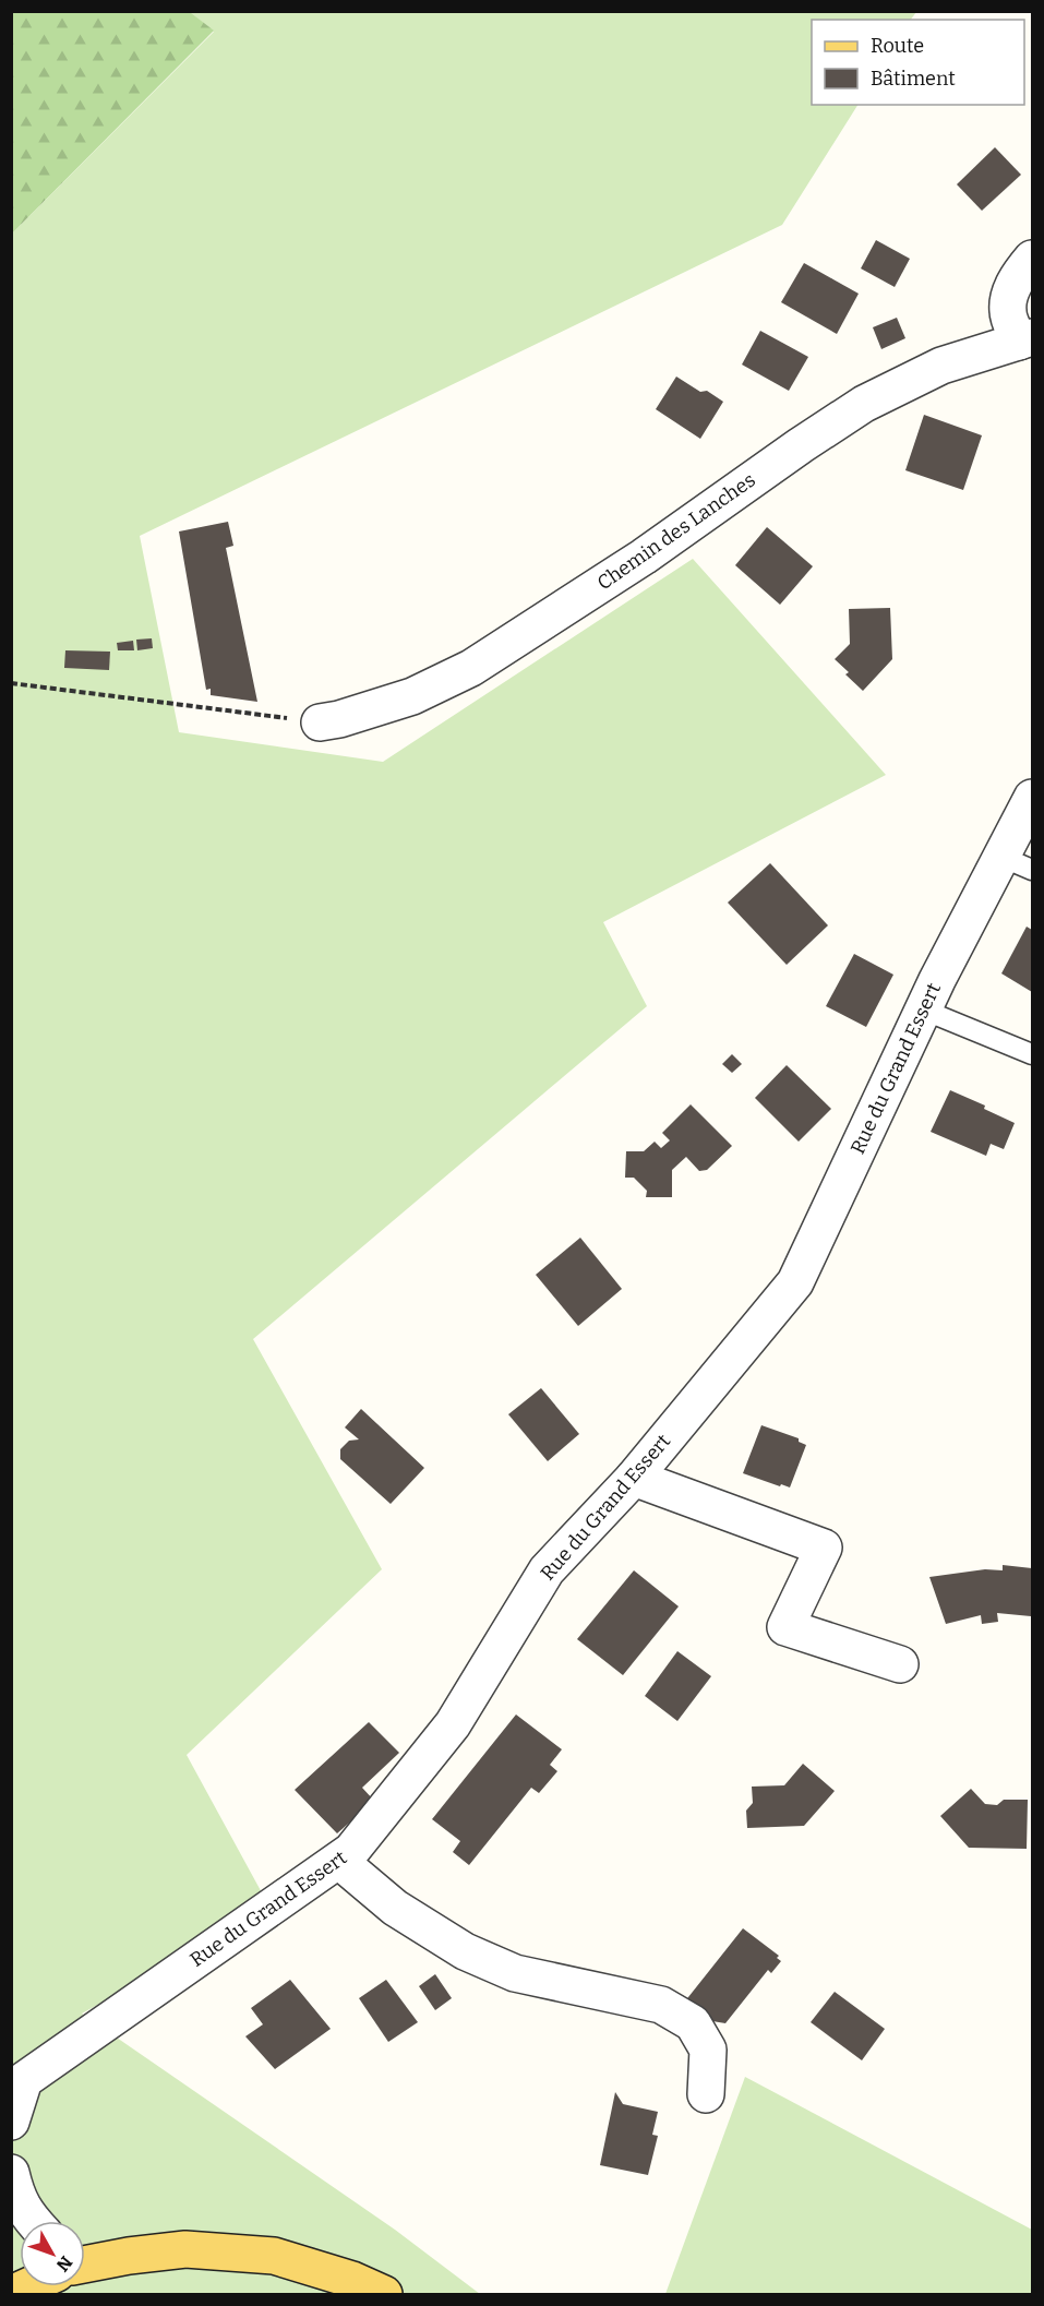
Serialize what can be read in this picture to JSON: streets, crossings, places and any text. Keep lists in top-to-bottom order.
{
  "streets": {
    "street": ["Chemin des Lanches", "Rue du Grand Essert"]
  },
  "legend": ["Route", "Bâtiment"],
  "north": "bottom right"
}
